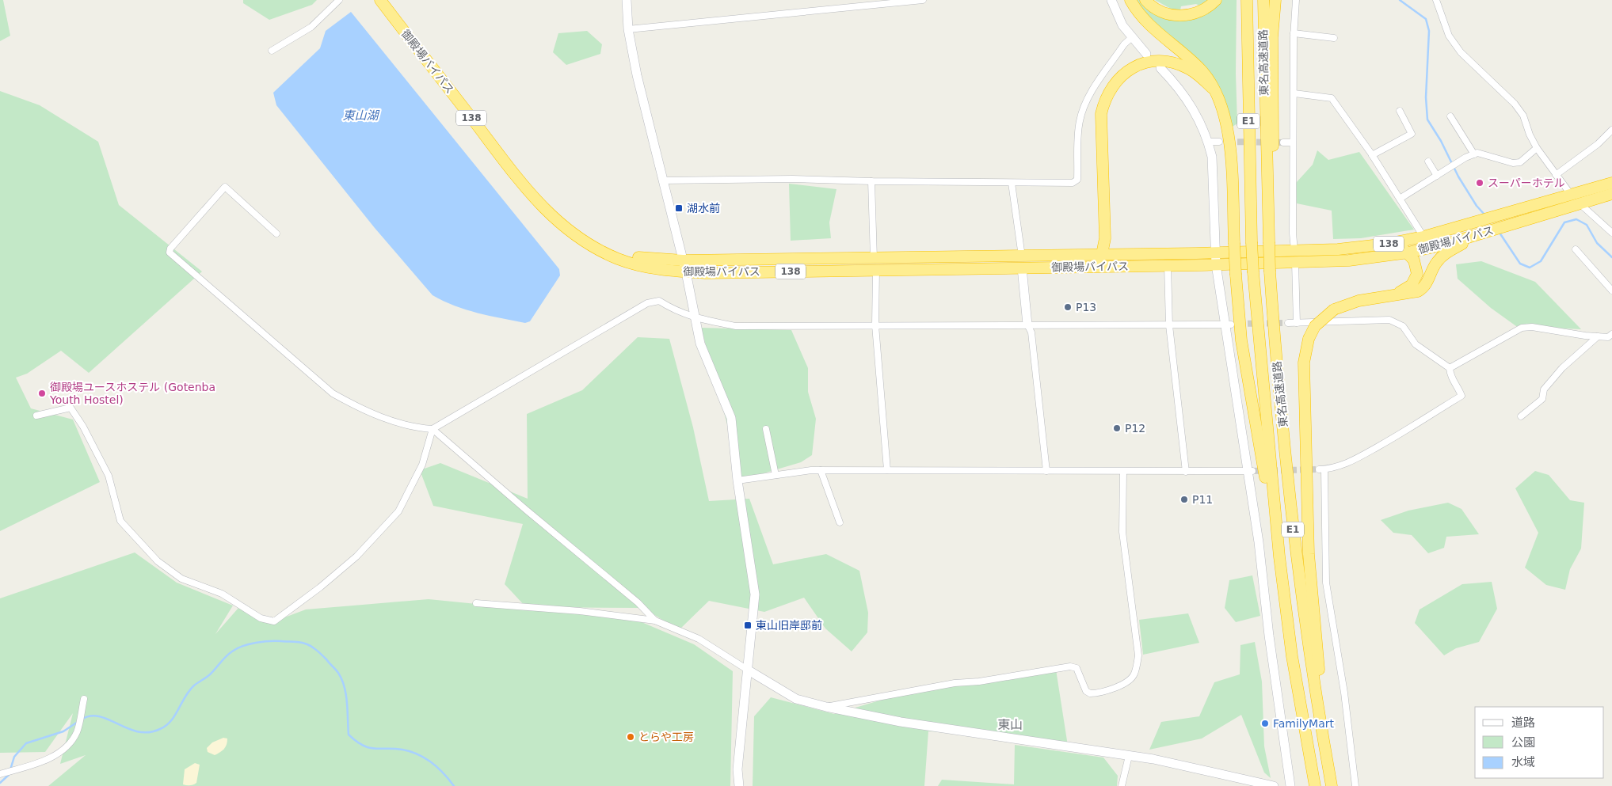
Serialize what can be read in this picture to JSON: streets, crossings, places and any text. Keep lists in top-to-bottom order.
{
  "streets": {
    "highway": [
      "御殿場バイパス",
      "東名高速道路",
      "138",
      "E1"
    ]
  },
  "districts": ["東山"],
  "water": ["東山湖"],
  "places": {
    "other": [
      "スーパーホテル",
      "P13",
      "御殿場ユースホステル (Gotenba Youth Hostel)",
      "P12",
      "P11",
      "FamilyMart",
      "とらや工房"
    ],
    "transit": ["湖水前", "東山旧岸邸前"]
  },
  "legend": ["道路", "公園", "水域"]
}
